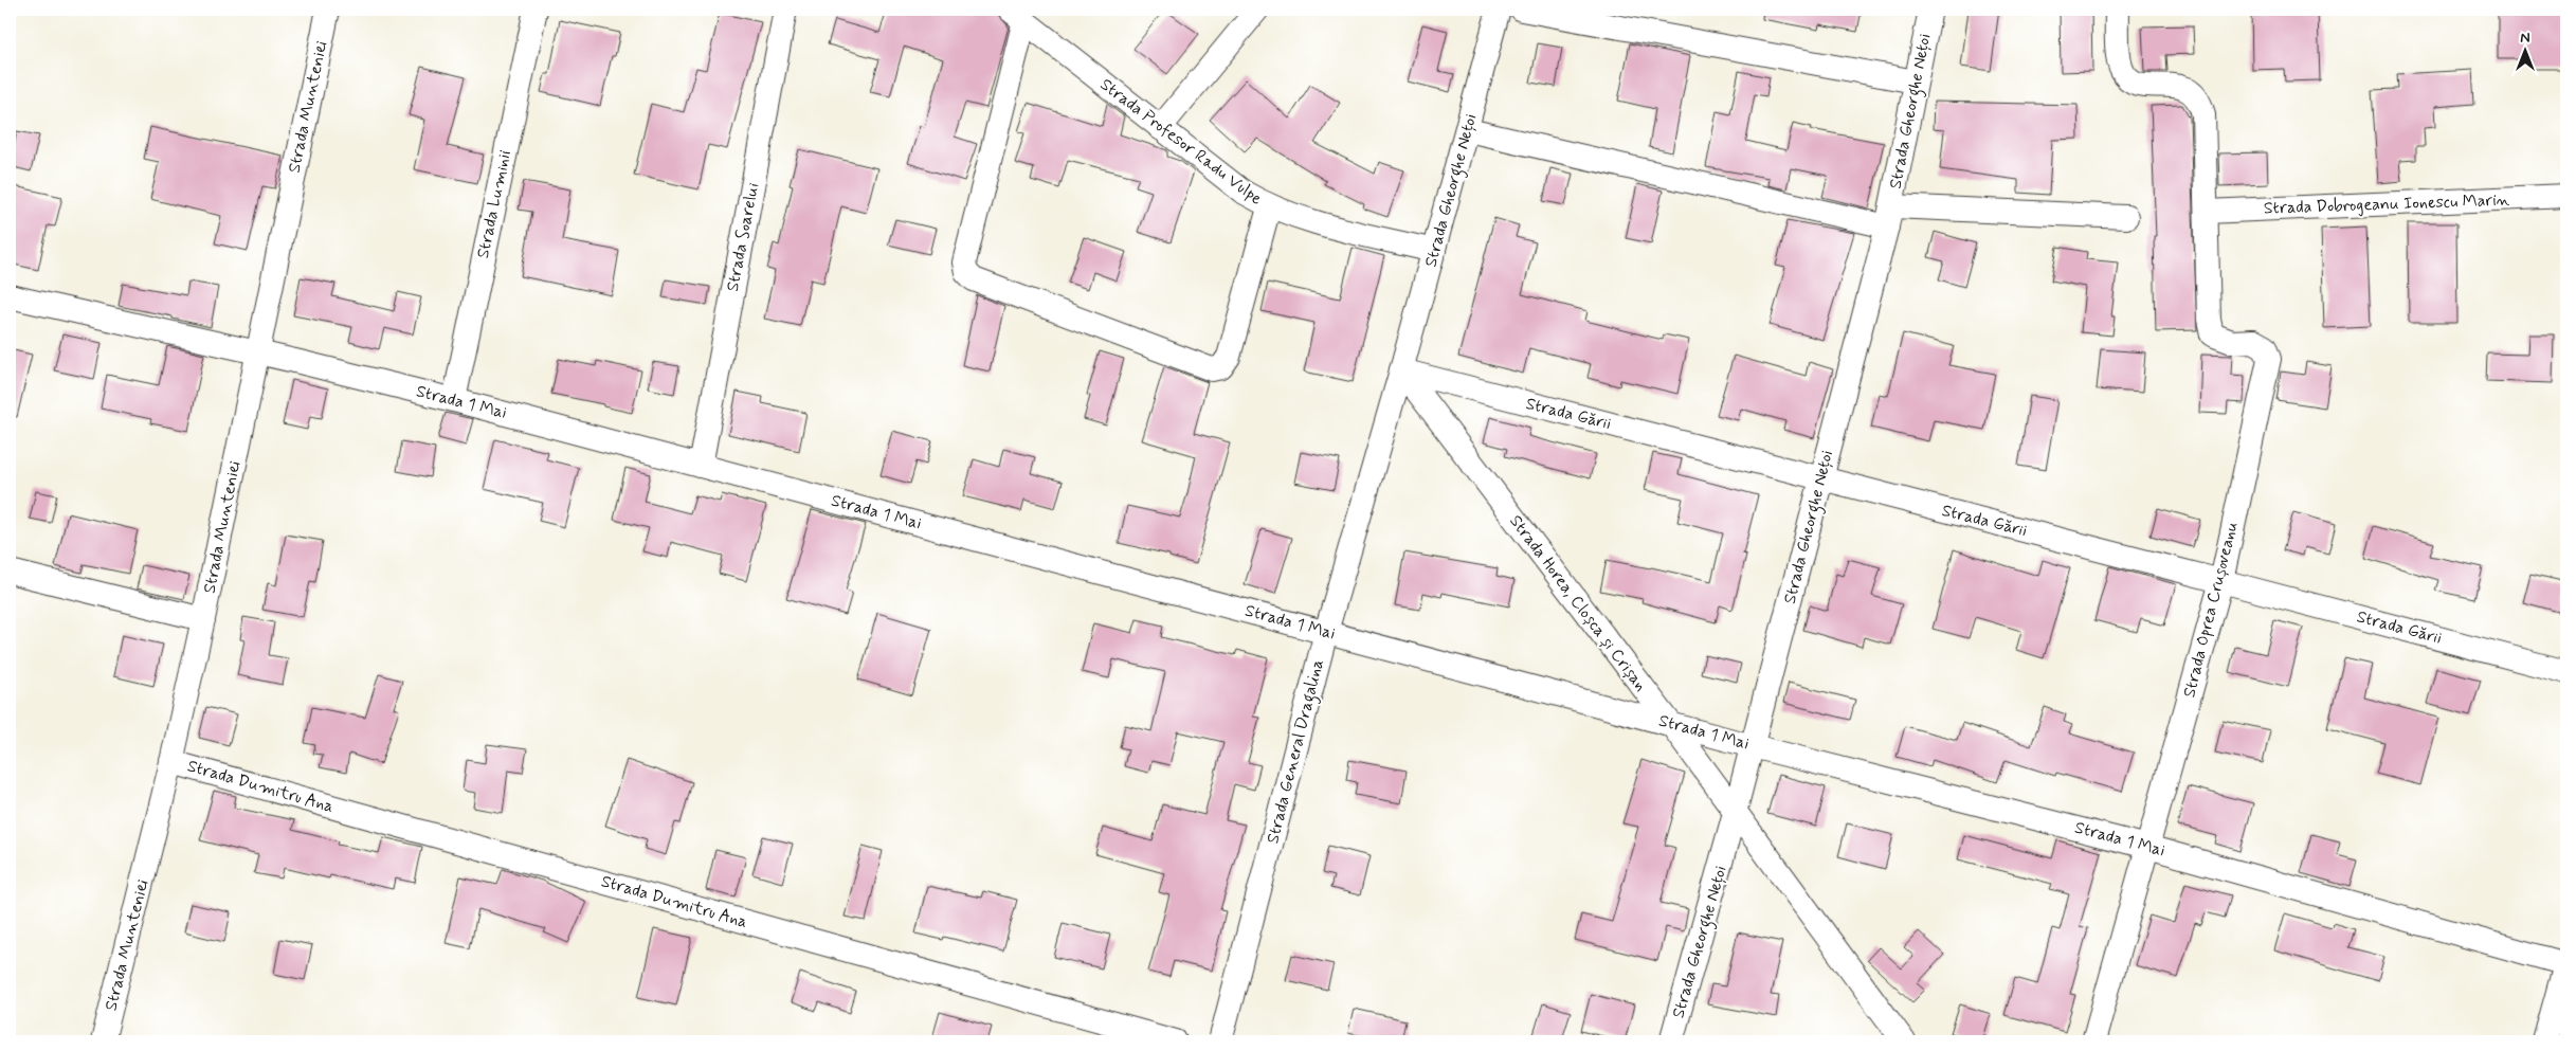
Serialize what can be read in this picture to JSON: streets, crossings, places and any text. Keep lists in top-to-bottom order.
{
  "streets": {
    "street": [
      "Strada Munteniei",
      "Strada Gheorghe Nețoi",
      "Strada Profesor Radu Vulpe",
      "Strada Luminii",
      "Strada Dobrogeanu Ionescu Marin",
      "Strada Soarelui",
      "Strada 1 Mai",
      "Strada Gării",
      "Strada Horea, Cloșca și Crișan",
      "Strada Oprea Crușoveanu",
      "Strada General Dragalina",
      "Strada Dumitru Ana"
    ]
  },
  "crossings": [
    ["Strada Munteniei", "Strada 1 Mai"],
    ["Strada Munteniei", "Strada Dumitru Ana"],
    ["Strada Gheorghe Nețoi", "Strada Profesor Radu Vulpe"],
    ["Strada Gheorghe Nețoi", "Strada 1 Mai"],
    ["Strada Gheorghe Nețoi", "Strada Gării"],
    ["Strada Gheorghe Nețoi", "Strada Horea, Cloșca și Crișan"],
    ["Strada Gheorghe Nețoi", "Strada General Dragalina"],
    ["Strada Luminii", "Strada 1 Mai"],
    ["Strada Dobrogeanu Ionescu Marin", "Strada Oprea Crușoveanu"],
    ["Strada Soarelui", "Strada 1 Mai"],
    ["Strada 1 Mai", "Strada Horea, Cloșca și Crișan"],
    ["Strada 1 Mai", "Strada Oprea Crușoveanu"],
    ["Strada 1 Mai", "Strada General Dragalina"],
    ["Strada Gării", "Strada Horea, Cloșca și Crișan"],
    ["Strada Gării", "Strada Oprea Crușoveanu"],
    ["Strada Gării", "Strada General Dragalina"],
    ["Strada Horea, Cloșca și Crișan", "Strada General Dragalina"]
  ],
  "north": "top"
}
